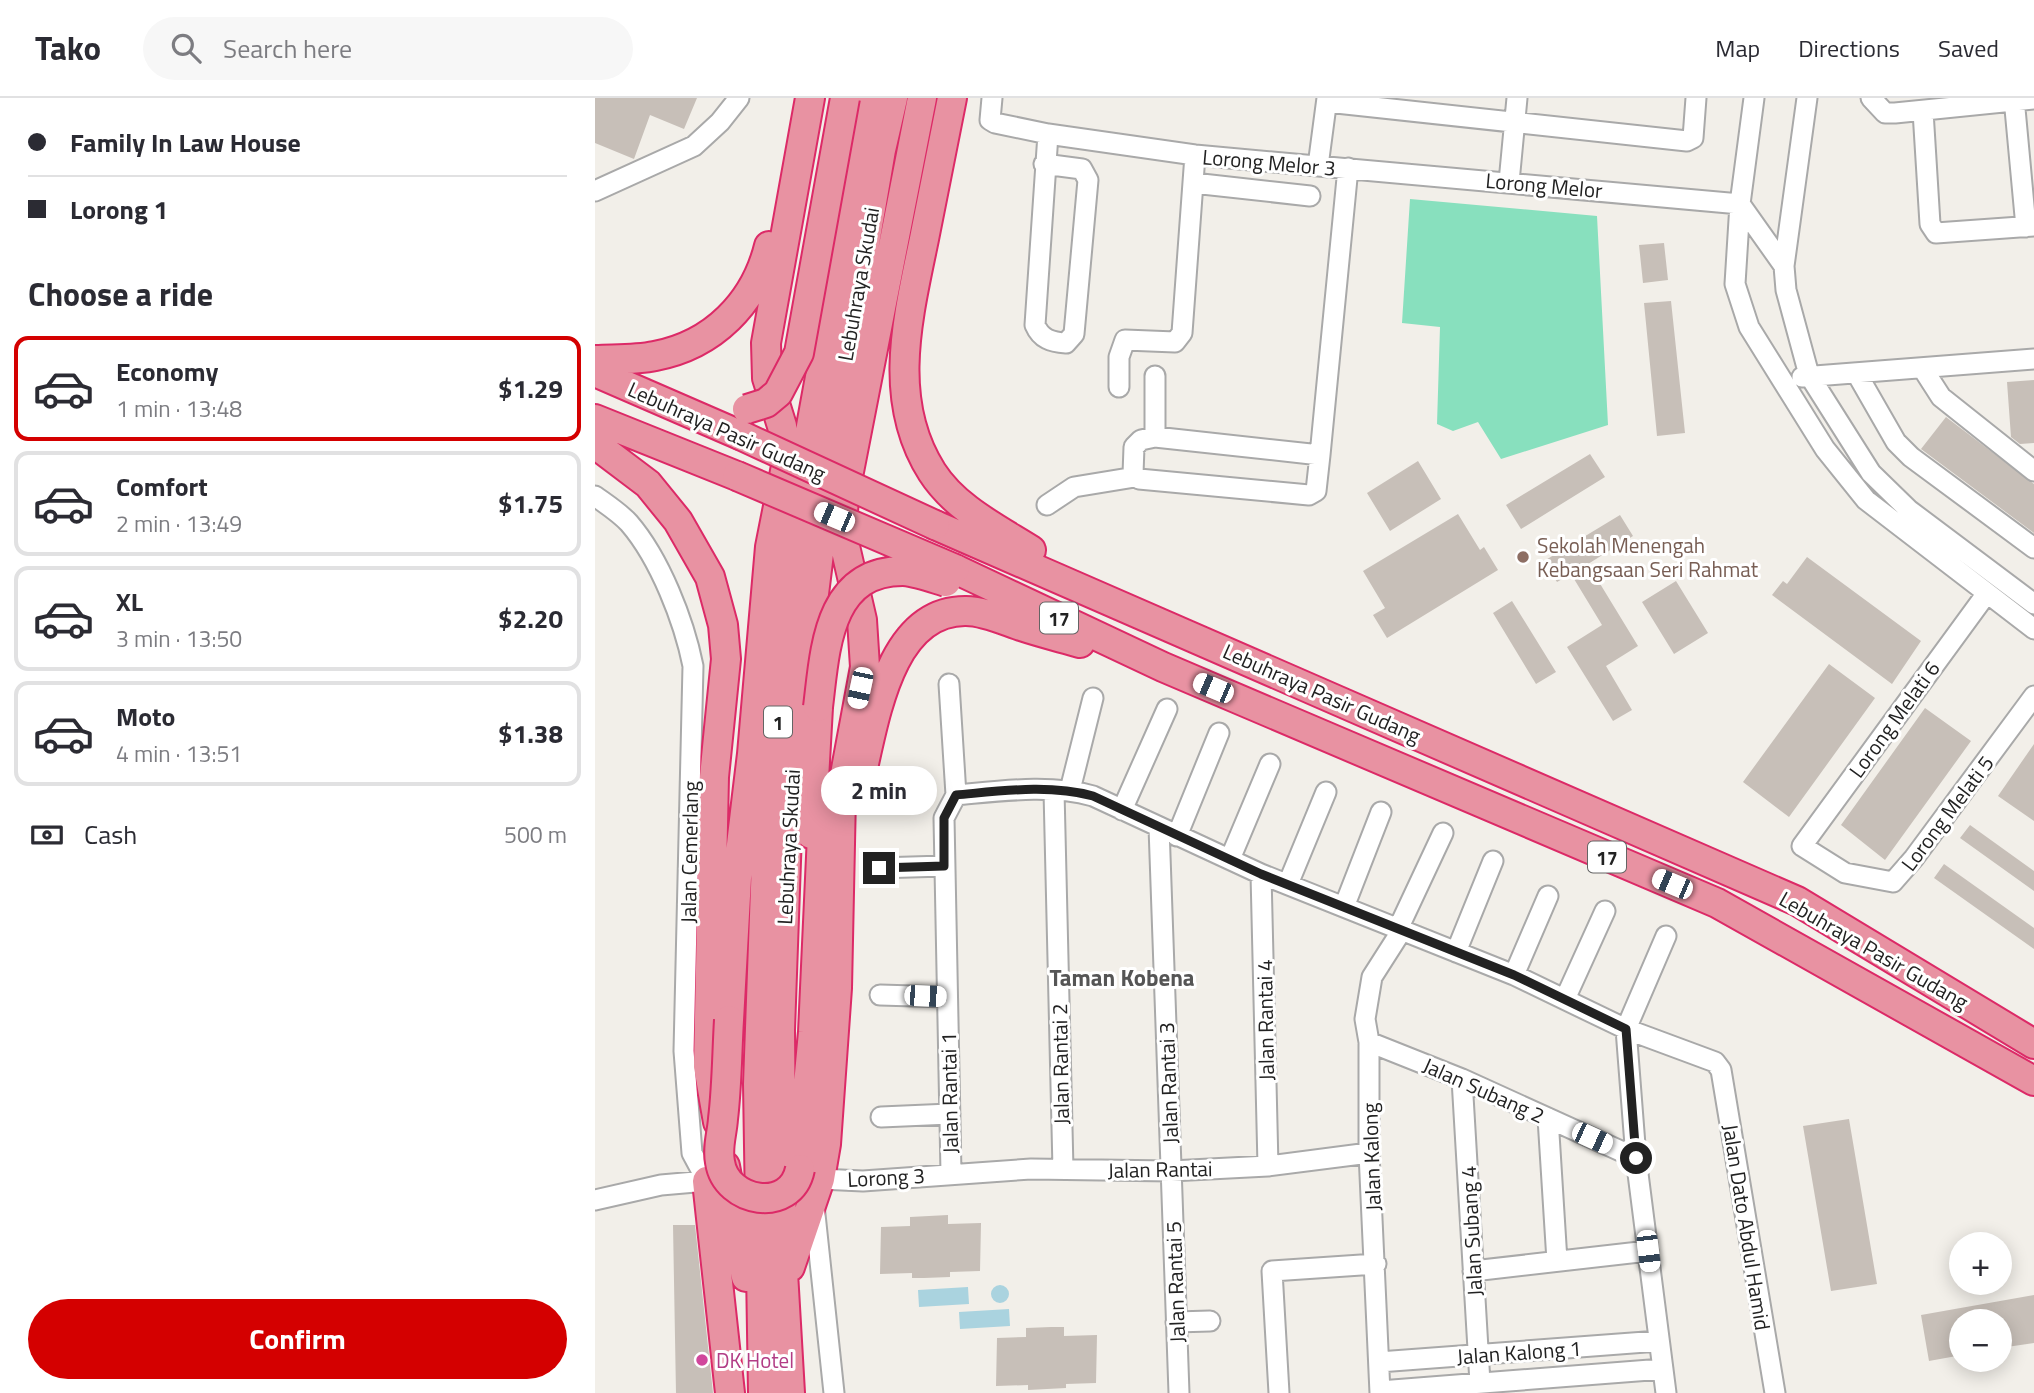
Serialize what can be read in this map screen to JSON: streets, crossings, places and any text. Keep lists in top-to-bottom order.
{
  "streets": {
    "highway": [
      "Lebuhraya Skudai",
      "Lebuhraya Pasir Gudang",
      "17",
      "1"
    ],
    "street": [
      "Lorong Melor 3",
      "Lorong Melor",
      "Lorong Melati 6",
      "Lorong Melati 5",
      "Jalan Cemerlang",
      "Jalan Rantai 4",
      "Jalan Rantai 2",
      "Jalan Rantai 3",
      "Jalan Subang 2",
      "Jalan Rantai 1",
      "Jalan Kalong",
      "Jalan Rantai",
      "Lorong 3",
      "Jalan Dato Abdul Hamid",
      "Jalan Subang 4",
      "Jalan Rantai 5",
      "Jalan Kalong 1"
    ]
  },
  "crossings": [
    ["Lorong Melor 3", "Lorong Melor"],
    ["Lorong Melati 6", "Lorong Melati 5"],
    ["Jalan Rantai 4", "Jalan Rantai"],
    ["Jalan Rantai 2", "Jalan Rantai"],
    ["Jalan Rantai 3", "Jalan Rantai"],
    ["Jalan Rantai 3", "Jalan Rantai 5"],
    ["Jalan Subang 2", "Jalan Kalong"],
    ["Jalan Subang 2", "Jalan Subang 4"],
    ["Jalan Rantai 1", "Jalan Rantai"],
    ["Jalan Rantai 1", "Lorong 3"],
    ["Jalan Kalong", "Jalan Rantai"],
    ["Jalan Kalong", "Jalan Kalong 1"],
    ["Jalan Rantai", "Lorong 3"],
    ["Jalan Rantai", "Jalan Rantai 5"],
    ["Jalan Subang 4", "Jalan Kalong 1"]
  ],
  "districts": ["Taman Kobena"],
  "places": ["Sekolah Menengah Kebangsaan Seri Rahmat", "DK Hotel"],
  "page": {
    "header": "Tako",
    "search": "Search here",
    "nav": ["Map", "Directions", "Saved"],
    "banner": ["Family In Law House", "Lorong 1"],
    "heading": "Choose a ride",
    "list": [
      {
        "name": "Economy",
        "note": "1 min · 13:48",
        "value": "$1.29"
      },
      {
        "name": "Comfort",
        "note": "2 min · 13:49",
        "value": "$1.75"
      },
      {
        "name": "XL",
        "note": "3 min · 13:50",
        "value": "$2.20"
      },
      {
        "name": "Moto",
        "note": "4 min · 13:51",
        "value": "$1.38"
      }
    ],
    "bubble": "2 min",
    "pay": ["Cash", "500 m"],
    "map_buttons": ["+", "−"],
    "buttons": "Confirm"
  }
}
